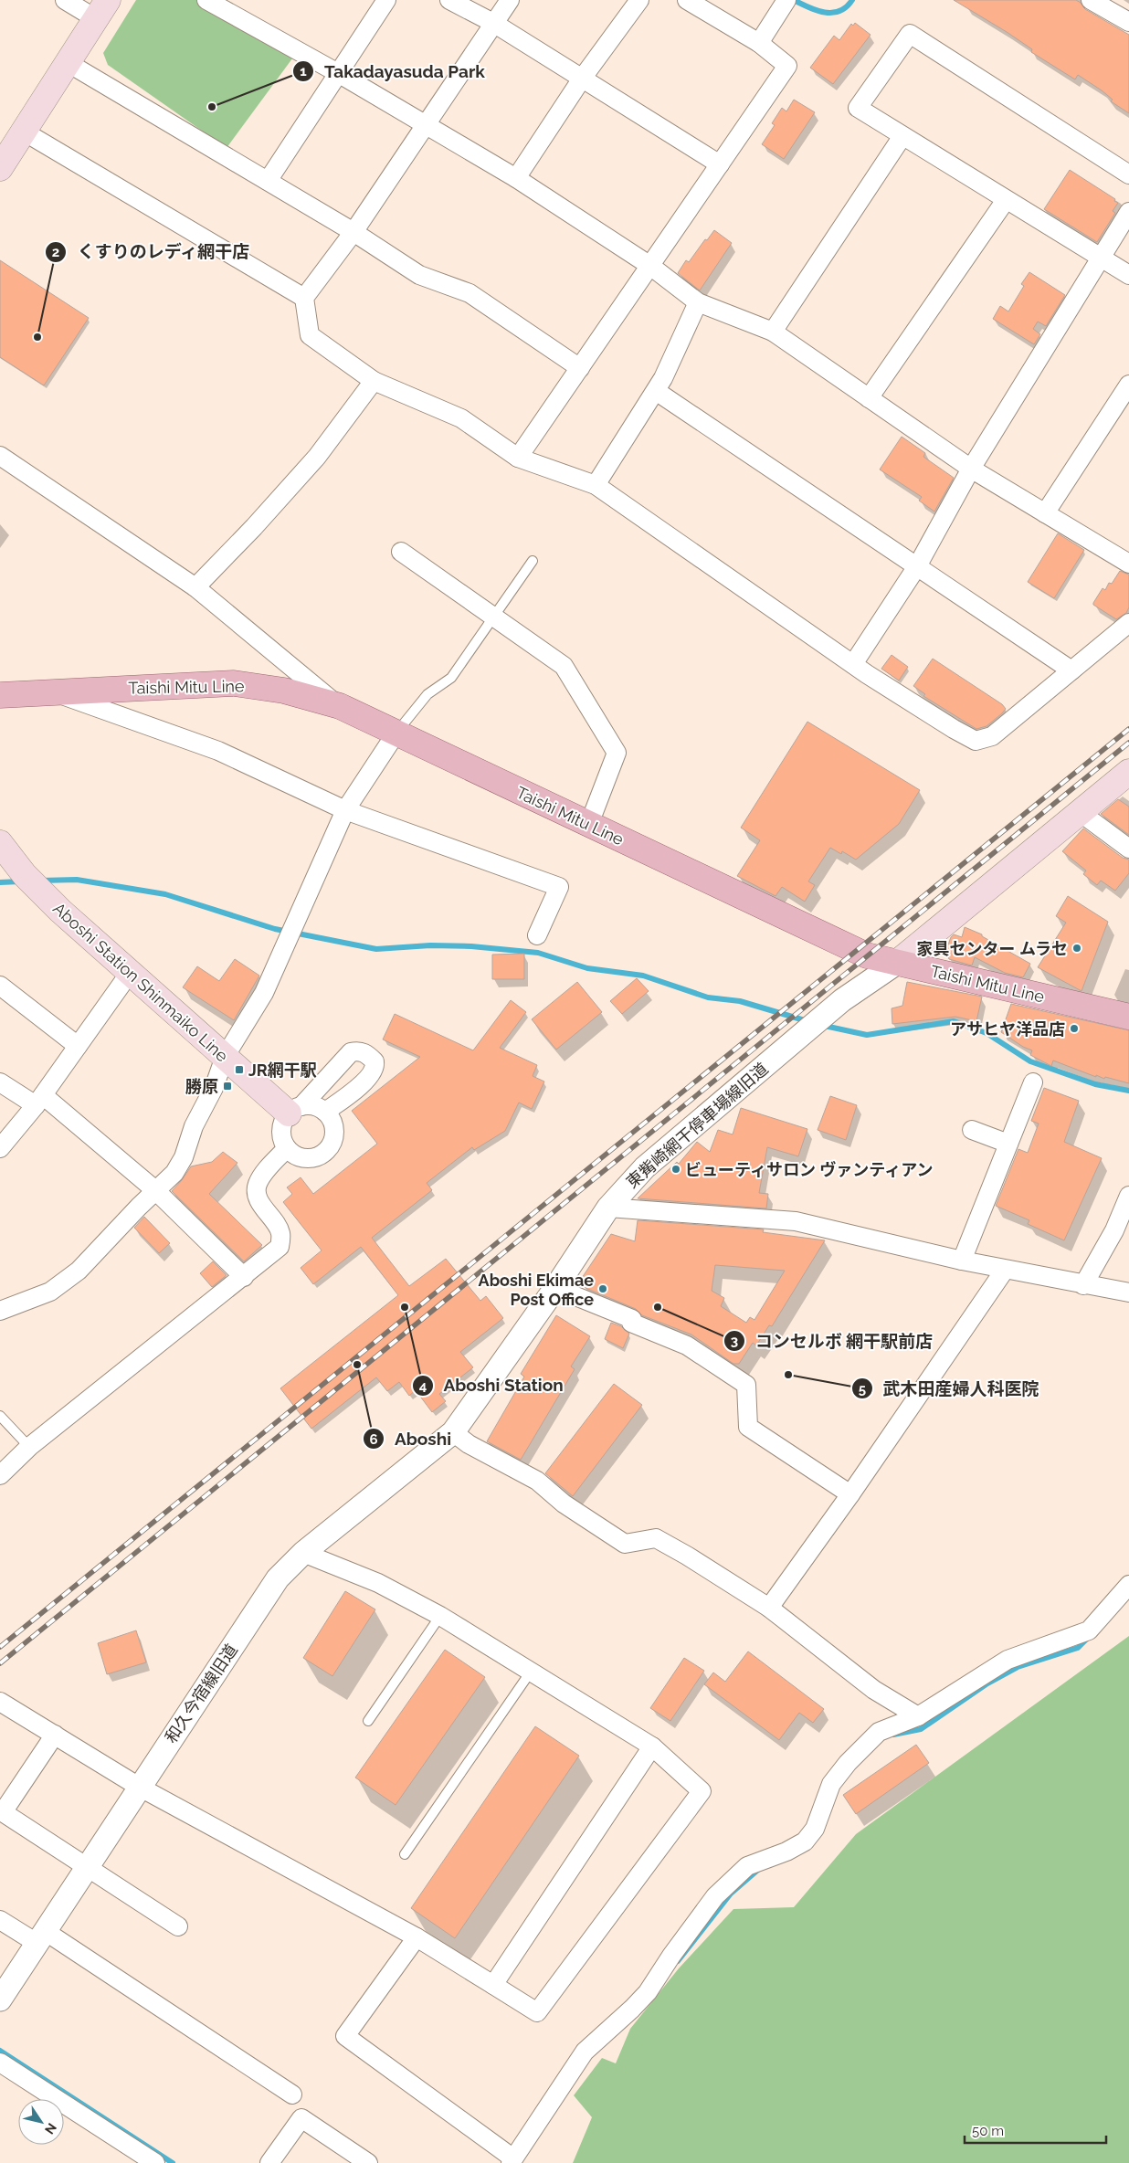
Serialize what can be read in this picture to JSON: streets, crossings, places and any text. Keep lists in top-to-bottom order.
{
  "streets": {
    "main road": ["Taishi Mitu Line", "Aboshi Station Shinmaiko Line"],
    "street": ["東觜崎網干停車場線旧道", "和久今宿線旧道"]
  },
  "crossings": [
    ["Taishi Mitu Line", "東觜崎網干停車場線旧道"],
    ["東觜崎網干停車場線旧道", "和久今宿線旧道"]
  ],
  "places": {
    "other": [
      "Takadayasuda Park",
      "くすりのレディ網干店",
      "家具センター ムラセ",
      "アサヒヤ洋品店",
      "ビューティサロン ヴァンティアン",
      "Aboshi Ekimae Post Office",
      "Aboshi Station",
      "コンセルボ 網干駅前店",
      "Aboshi",
      "武木田産婦人科医院"
    ],
    "transit": ["JR網干駅", "勝原"]
  },
  "scale_bar": "50 m",
  "north": "bottom right"
}
